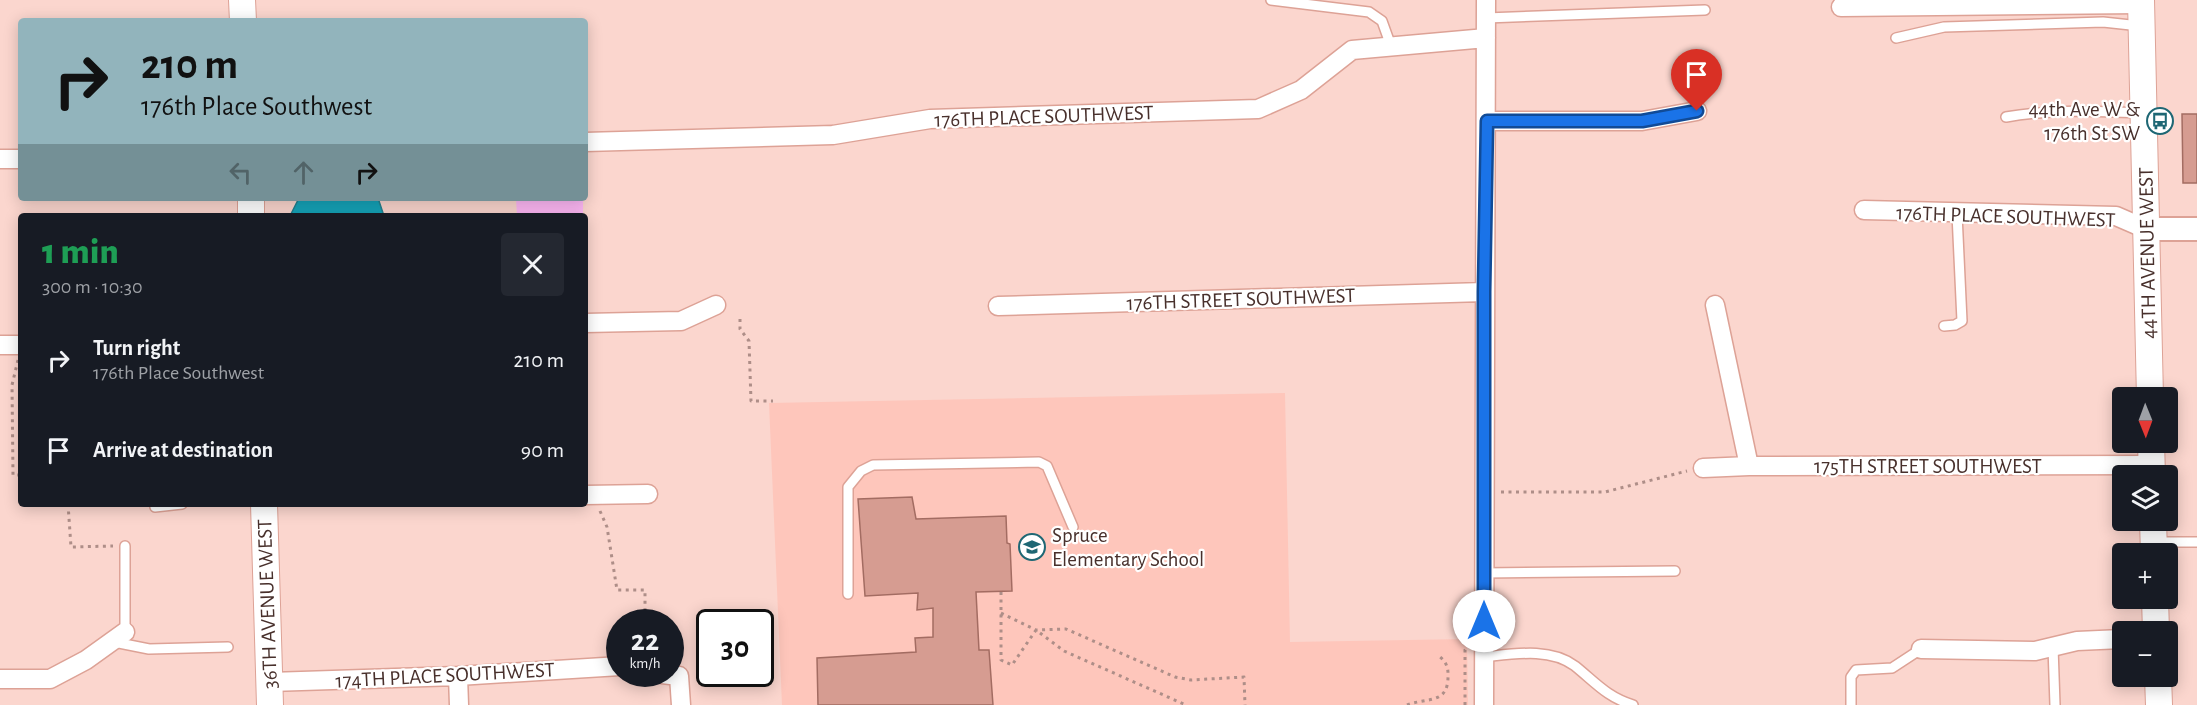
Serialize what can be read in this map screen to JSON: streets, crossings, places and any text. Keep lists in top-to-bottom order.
{
  "streets": {
    "main road": ["44TH AVENUE WEST", "36TH AVENUE WEST"],
    "street": [
      "176TH PLACE SOUTHWEST",
      "176TH STREET SOUTHWEST",
      "175TH STREET SOUTHWEST",
      "174TH PLACE SOUTHWEST"
    ]
  },
  "crossings": [
    ["176TH PLACE SOUTHWEST", "44TH AVENUE WEST"],
    ["36TH AVENUE WEST", "174TH PLACE SOUTHWEST"]
  ],
  "places": {
    "bus stop": ["44th Ave W & 176th St SW"],
    "school or university": ["Spruce Elementary School"]
  },
  "north": "bottom",
  "page": {
    "turn": ["210 m", "176th Place Southwest"],
    "heading": ["1 min", "300 m · 10:30"],
    "list": [
      {
        "name": "Turn right",
        "note": "176th Place Southwest",
        "value": "210 m"
      },
      {
        "name": "Arrive at destination",
        "value": "90 m"
      }
    ],
    "map_buttons": ["+", "−"],
    "speed": "22 km/h",
    "limit": "30"
  }
}
